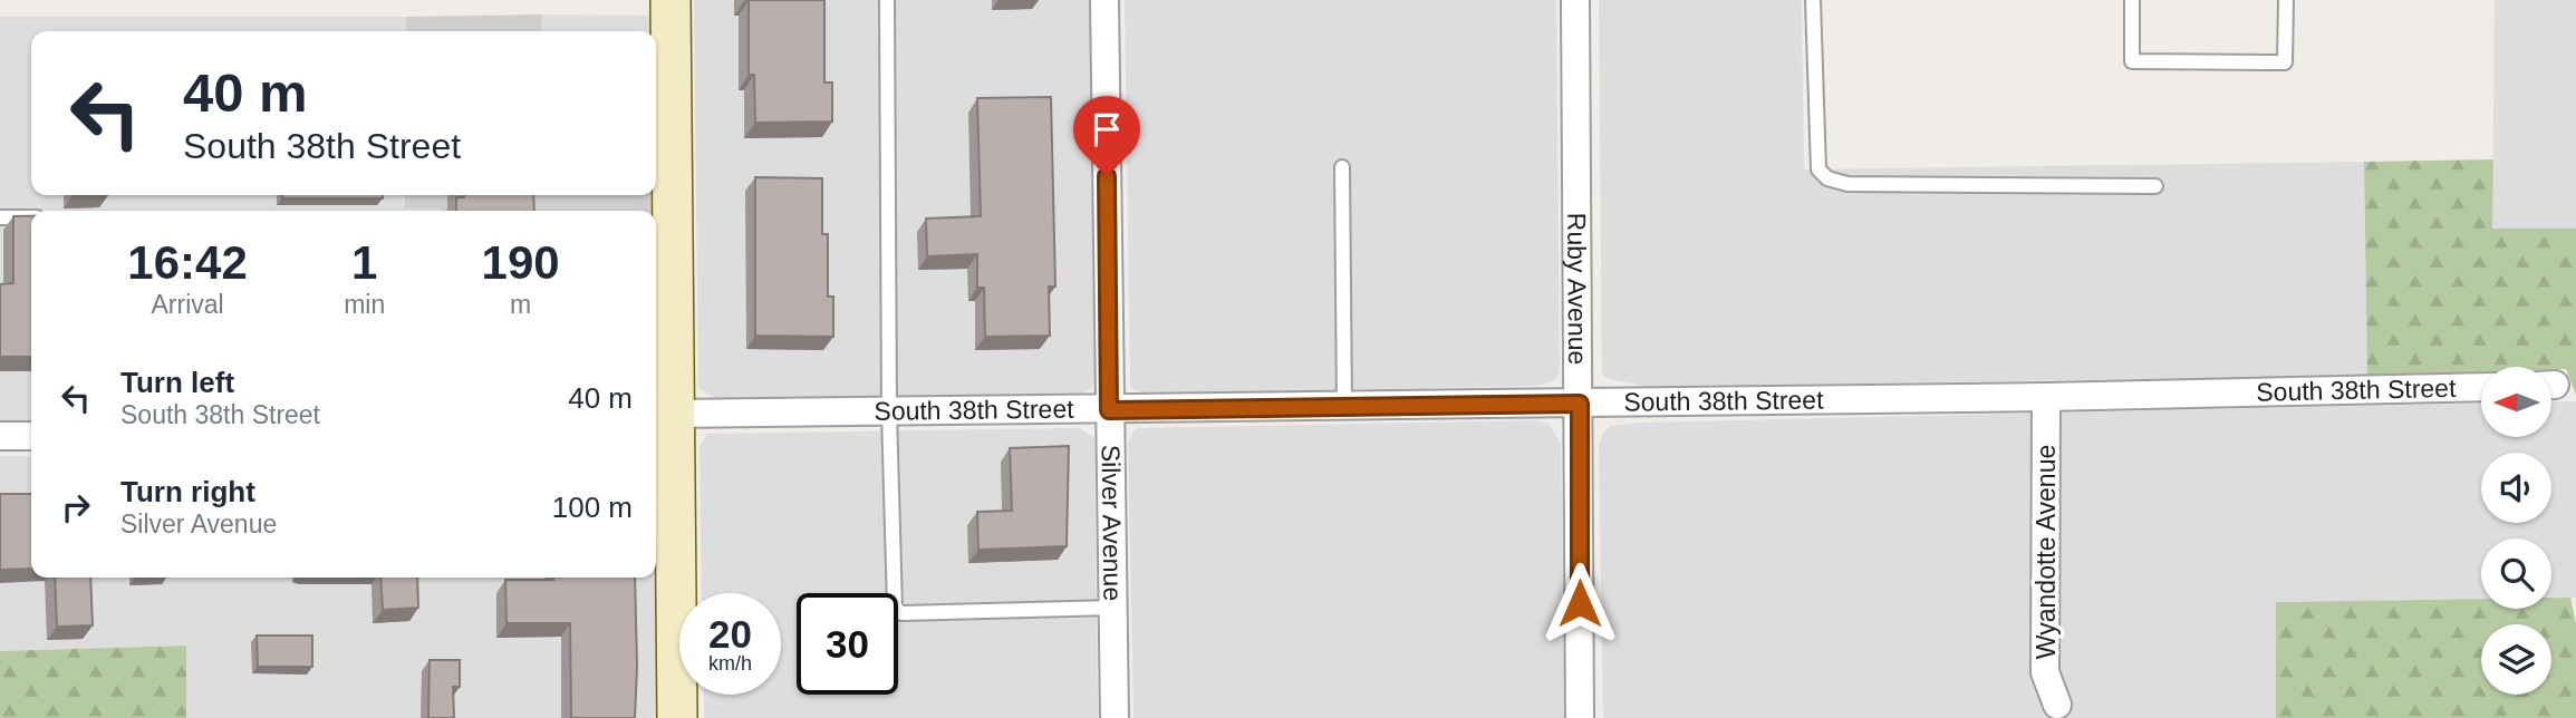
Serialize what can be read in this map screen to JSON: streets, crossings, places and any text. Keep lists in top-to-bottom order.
{
  "streets": {
    "street": [
      "Ruby Avenue",
      "South 38th Street",
      "Silver Avenue",
      "Wyandotte Avenue"
    ]
  },
  "crossings": [
    ["Ruby Avenue", "South 38th Street"],
    ["South 38th Street", "Silver Avenue"],
    ["South 38th Street", "Wyandotte Avenue"]
  ],
  "north": "left",
  "page": {
    "turn": ["40 m", "South 38th Street"],
    "eta": [
      "16:42",
      "Arrival",
      "1",
      "min",
      "190",
      "m"
    ],
    "list": [
      {
        "name": "Turn left",
        "note": "South 38th Street",
        "value": "40 m"
      },
      {
        "name": "Turn right",
        "note": "Silver Avenue",
        "value": "100 m"
      }
    ],
    "speed": "20 km/h",
    "limit": "30"
  }
}
